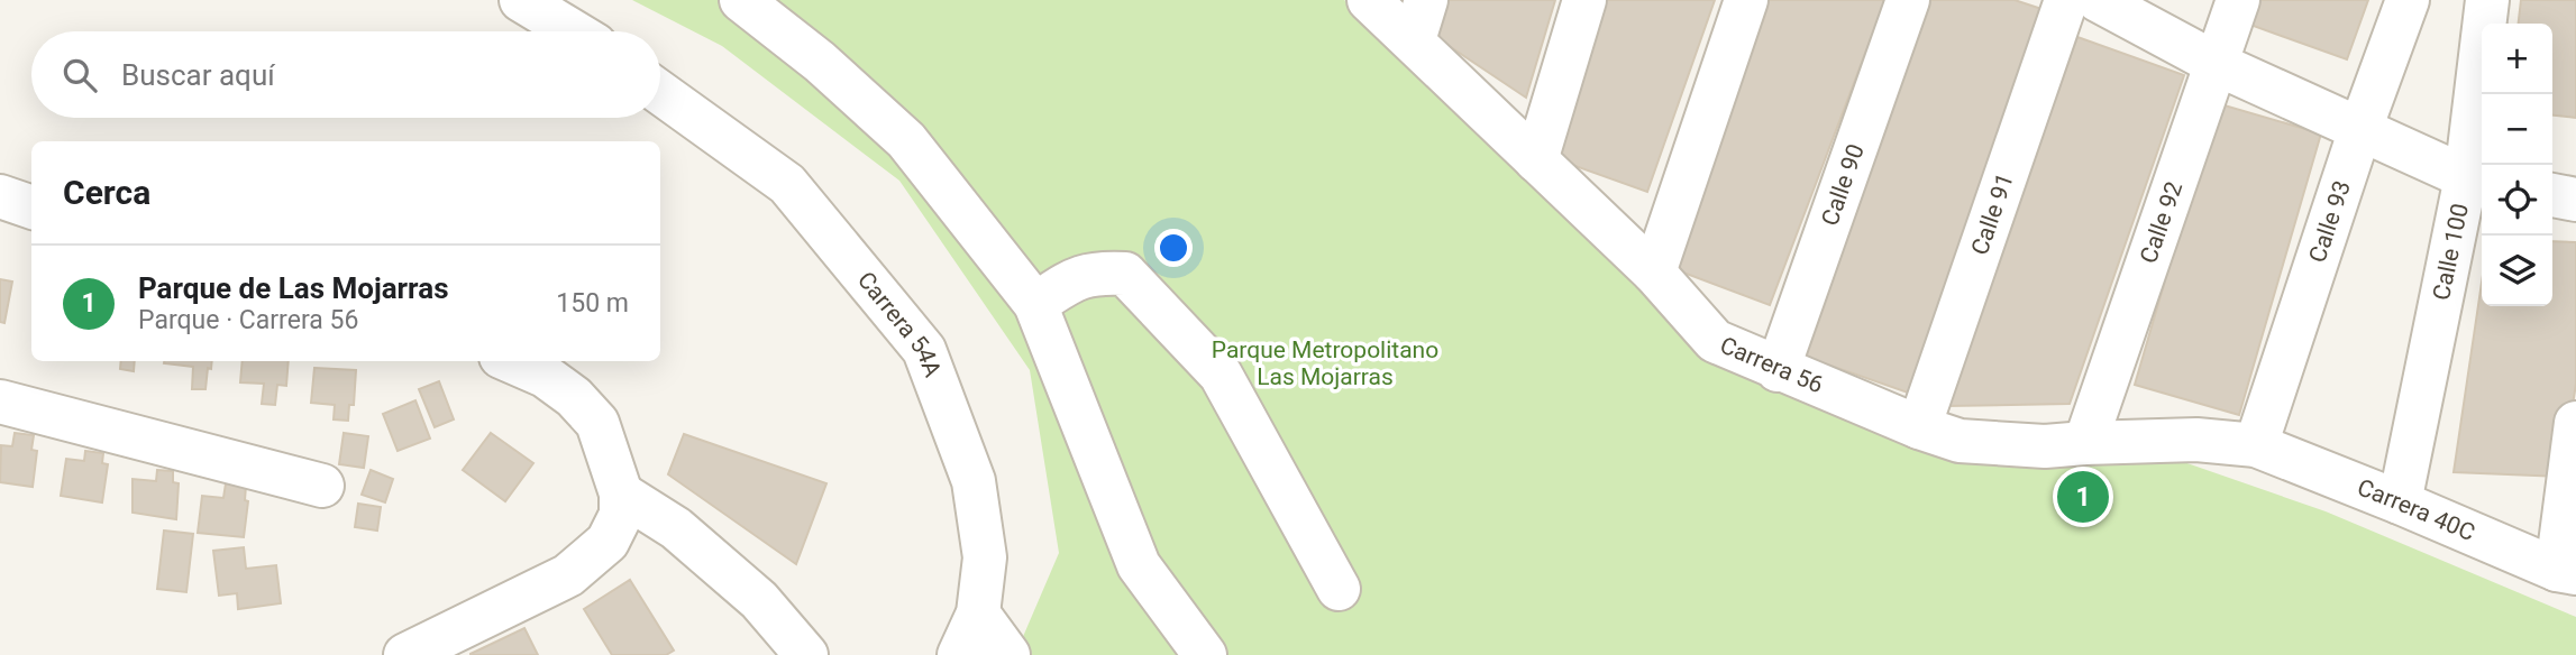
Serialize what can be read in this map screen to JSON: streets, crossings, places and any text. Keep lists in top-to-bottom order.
{
  "streets": {
    "street": [
      "Calle 90",
      "Calle 91",
      "Calle 92",
      "Calle 93",
      "Calle 100",
      "Carrera 54A",
      "Carrera 56",
      "Carrera 40C"
    ]
  },
  "crossings": [
    ["Calle 90", "Carrera 56"],
    ["Calle 91", "Carrera 56"],
    ["Calle 92", "Carrera 56"],
    ["Calle 93", "Carrera 56"],
    ["Calle 93", "Carrera 40C"],
    ["Calle 100", "Carrera 40C"],
    ["Carrera 56", "Carrera 40C"]
  ],
  "parks": ["Parque Metropolitano Las Mojarras"],
  "page": {
    "map_buttons": ["+", "−"],
    "search": "Buscar aquí",
    "heading": "Cerca",
    "list": [
      {
        "mark": "1",
        "name": "Parque de Las Mojarras",
        "note": "Parque · Carrera 56",
        "value": "150 m"
      }
    ],
    "pins": "1"
  }
}
